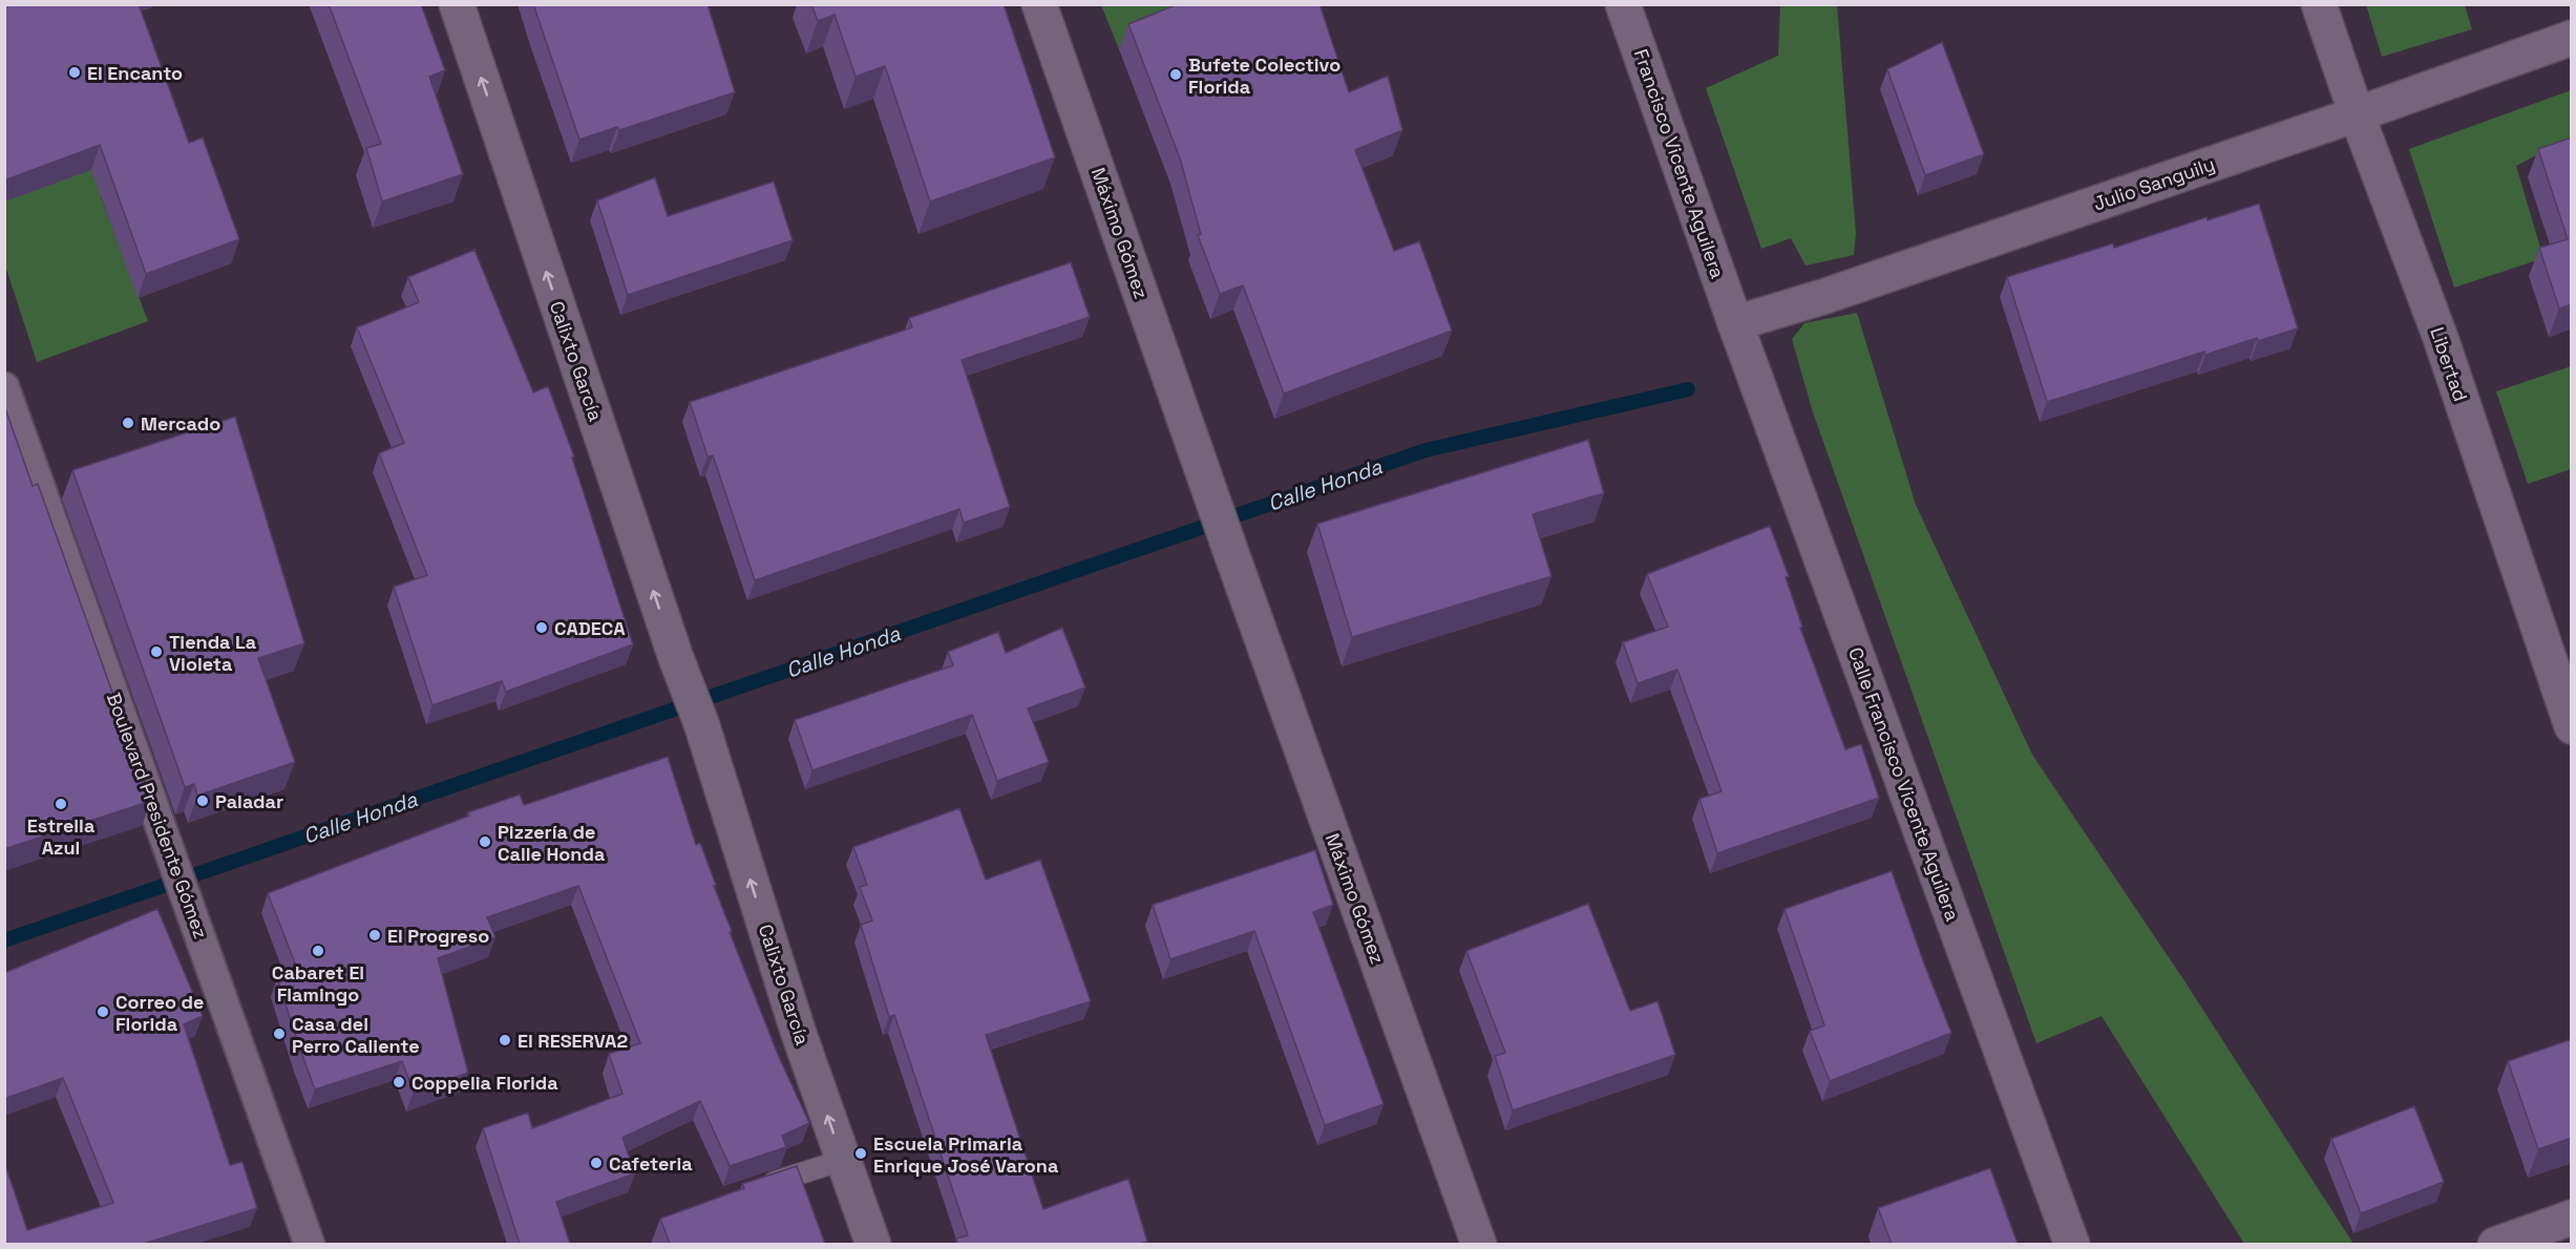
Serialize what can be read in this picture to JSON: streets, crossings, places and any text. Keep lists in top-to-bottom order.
{
  "streets": {
    "street": [
      "Francisco Vicente Aguilera",
      "Julio Sanguily",
      "Máximo Gómez",
      "Calixto García",
      "Libertad",
      "Calle Francisco Vicente Aguilera",
      "Boulevard Presidente Gómez"
    ]
  },
  "crossings": [
    ["Francisco Vicente Aguilera", "Julio Sanguily"],
    ["Francisco Vicente Aguilera", "Calle Francisco Vicente Aguilera"],
    ["Julio Sanguily", "Libertad"],
    ["Julio Sanguily", "Calle Francisco Vicente Aguilera"]
  ],
  "one_way": ["Calixto García"],
  "water": ["Calle Honda"],
  "places": [
    "El Encanto",
    "Bufete Colectivo Florida",
    "Mercado",
    "CADECA",
    "Tienda La Violeta",
    "Paladar",
    "Estrella Azul",
    "Pizzería de Calle Honda",
    "El Progreso",
    "Cabaret El Flamingo",
    "Correo de Florida",
    "Casa del Perro Caliente",
    "El RESERVA2",
    "Coppelia Florida",
    "Escuela Primaria Enrique José Varona",
    "Cafeteria"
  ]
}
